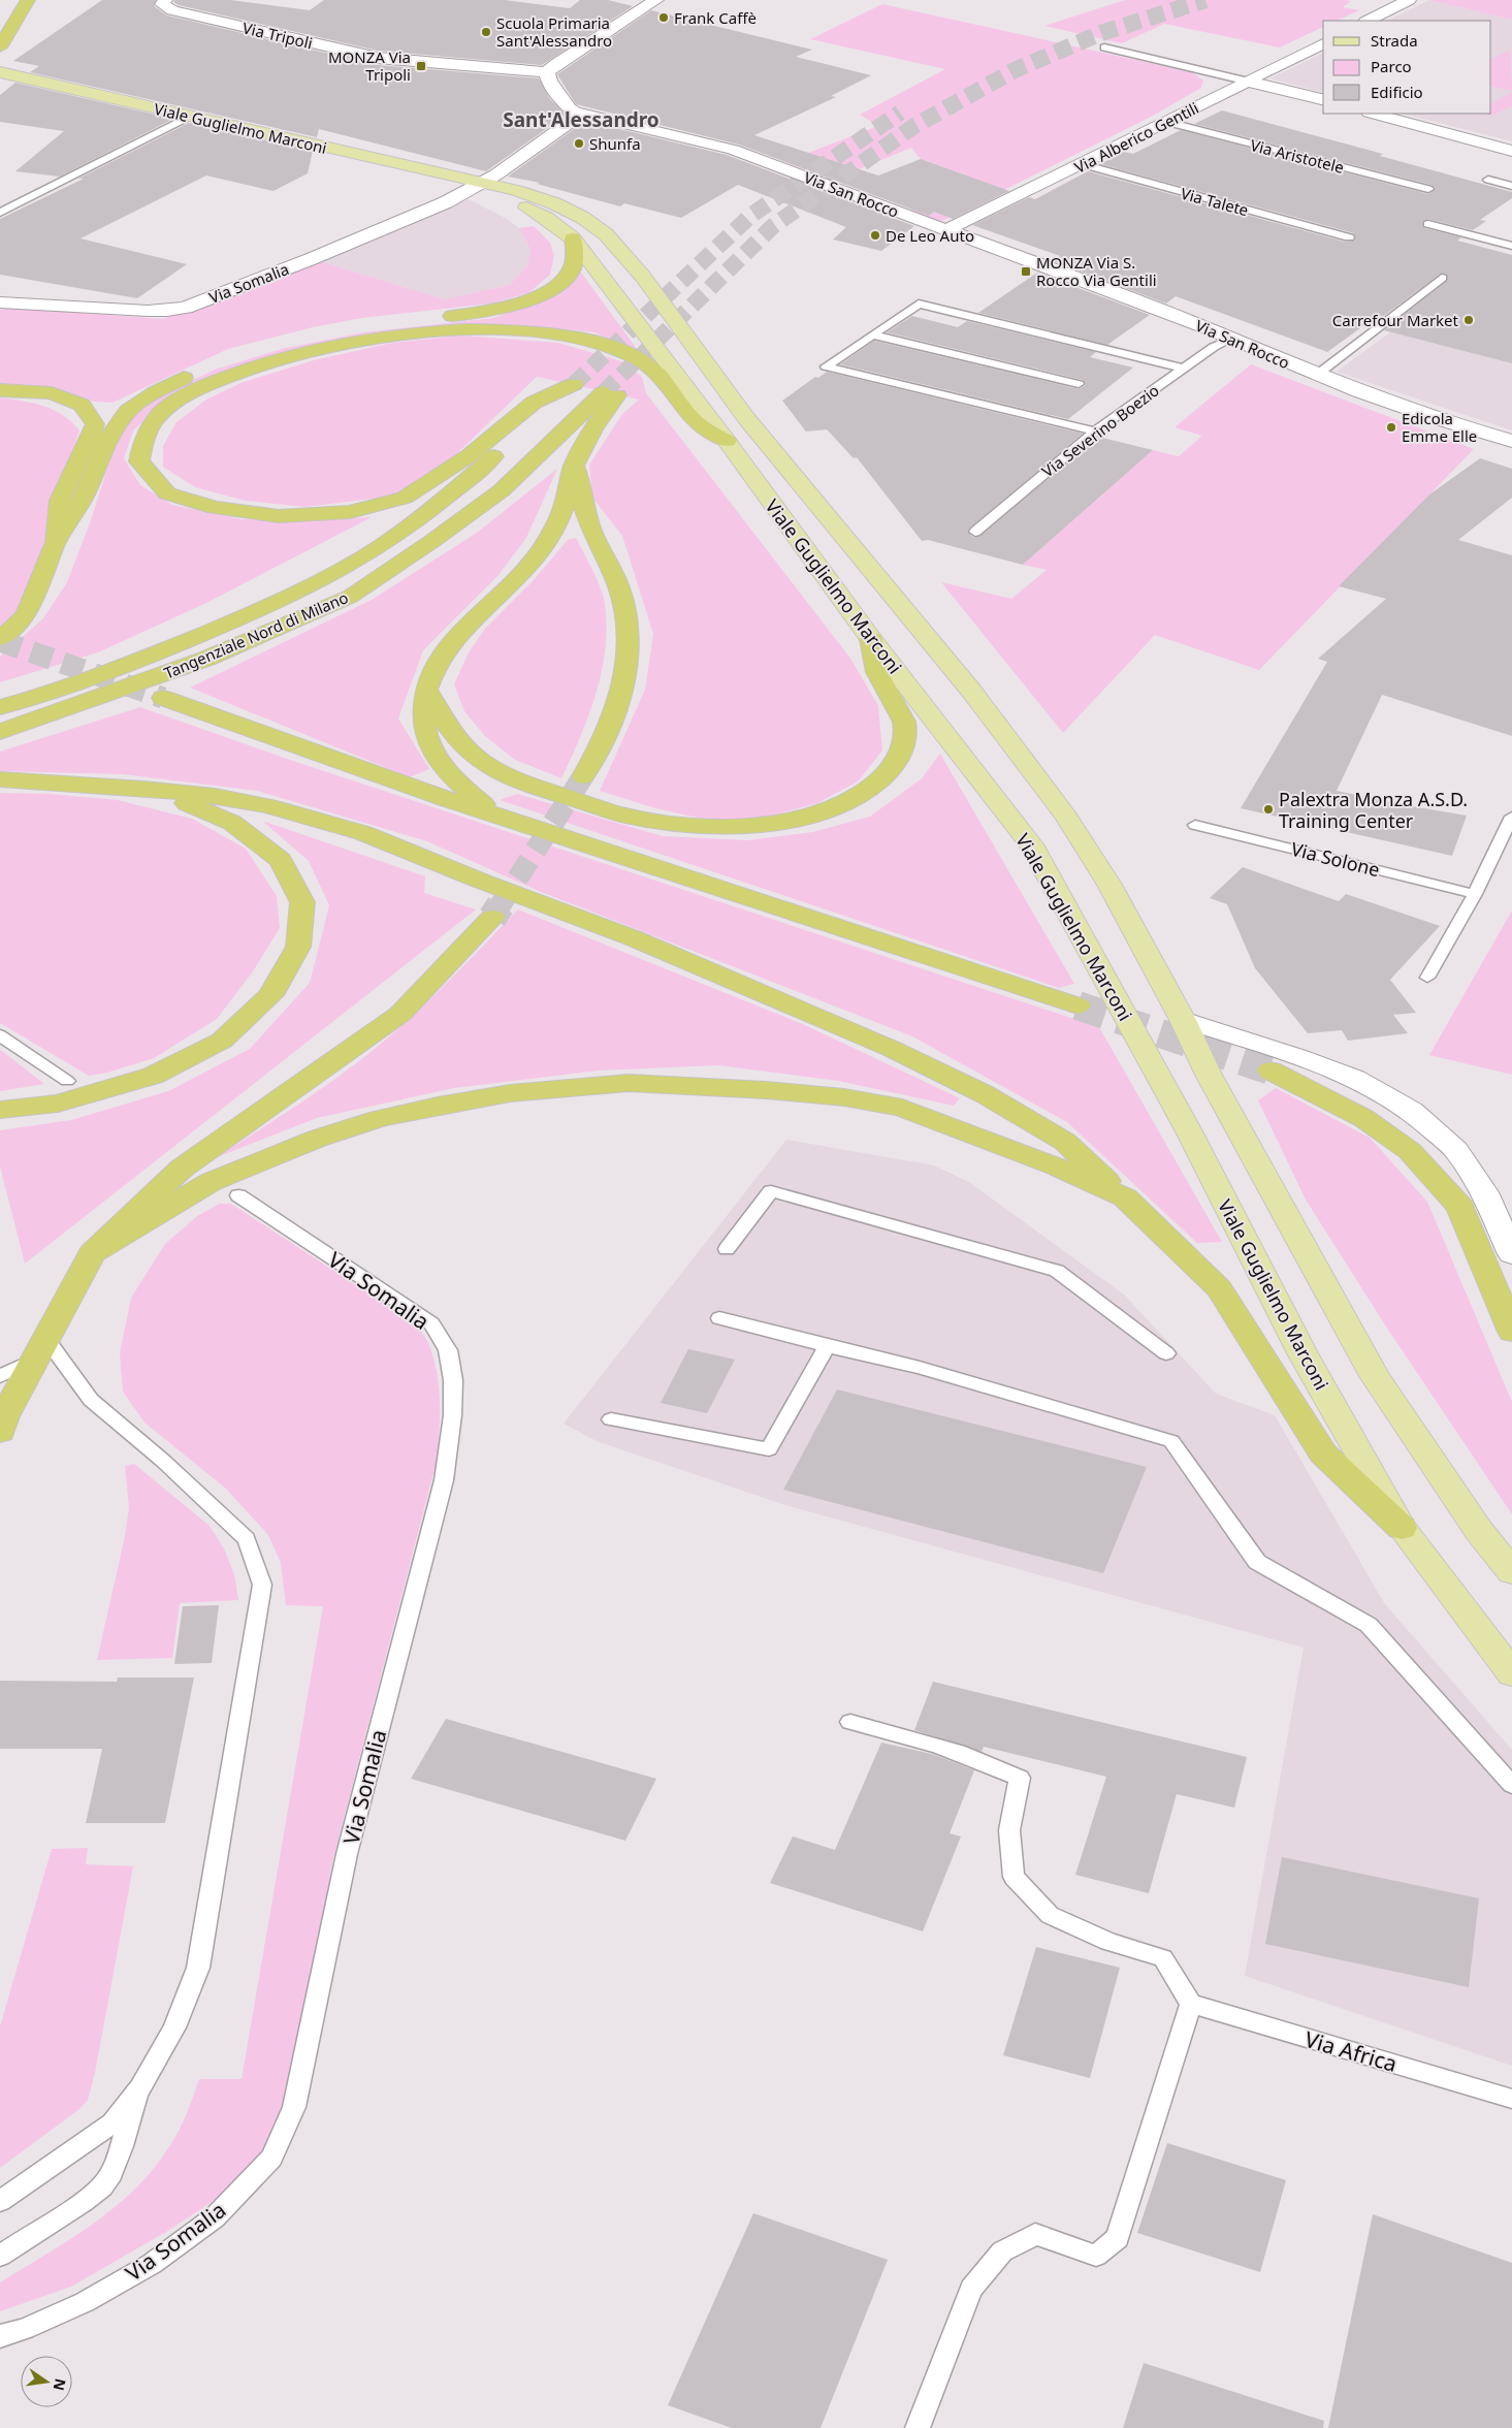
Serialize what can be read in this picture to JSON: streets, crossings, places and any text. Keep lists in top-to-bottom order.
{
  "streets": {
    "highway": ["Tangenziale Nord di Milano"],
    "main road": ["Viale Guglielmo Marconi"],
    "street": [
      "Via Tripoli",
      "Via Alberico Gentili",
      "Via San Rocco",
      "Via Somalia"
    ],
    "lane": [
      "Via Aristotele",
      "Via Talete",
      "Via Severino Boezio",
      "Via Solone",
      "Via Africa"
    ]
  },
  "crossings": [
    ["Viale Guglielmo Marconi", "Via Somalia"],
    ["Viale Guglielmo Marconi", "Tangenziale Nord di Milano"],
    ["Via Alberico Gentili", "Via Aristotele"],
    ["Via Alberico Gentili", "Via San Rocco"],
    ["Via Alberico Gentili", "Via Talete"],
    ["Via San Rocco", "Via Somalia"],
    ["Via San Rocco", "Via Severino Boezio"]
  ],
  "districts": ["Sant'Alessandro"],
  "places": {
    "other": [
      "Frank Caffè",
      "Scuola Primaria Sant'Alessandro",
      "Shunfa",
      "De Leo Auto",
      "Carrefour Market",
      "Edicola Emme Elle",
      "Palextra Monza A.S.D. Training Center"
    ],
    "transit": ["MONZA Via Tripoli", "MONZA Via S. Rocco Via Gentili"]
  },
  "legend": ["Strada", "Parco", "Edificio"],
  "north": "right"
}
